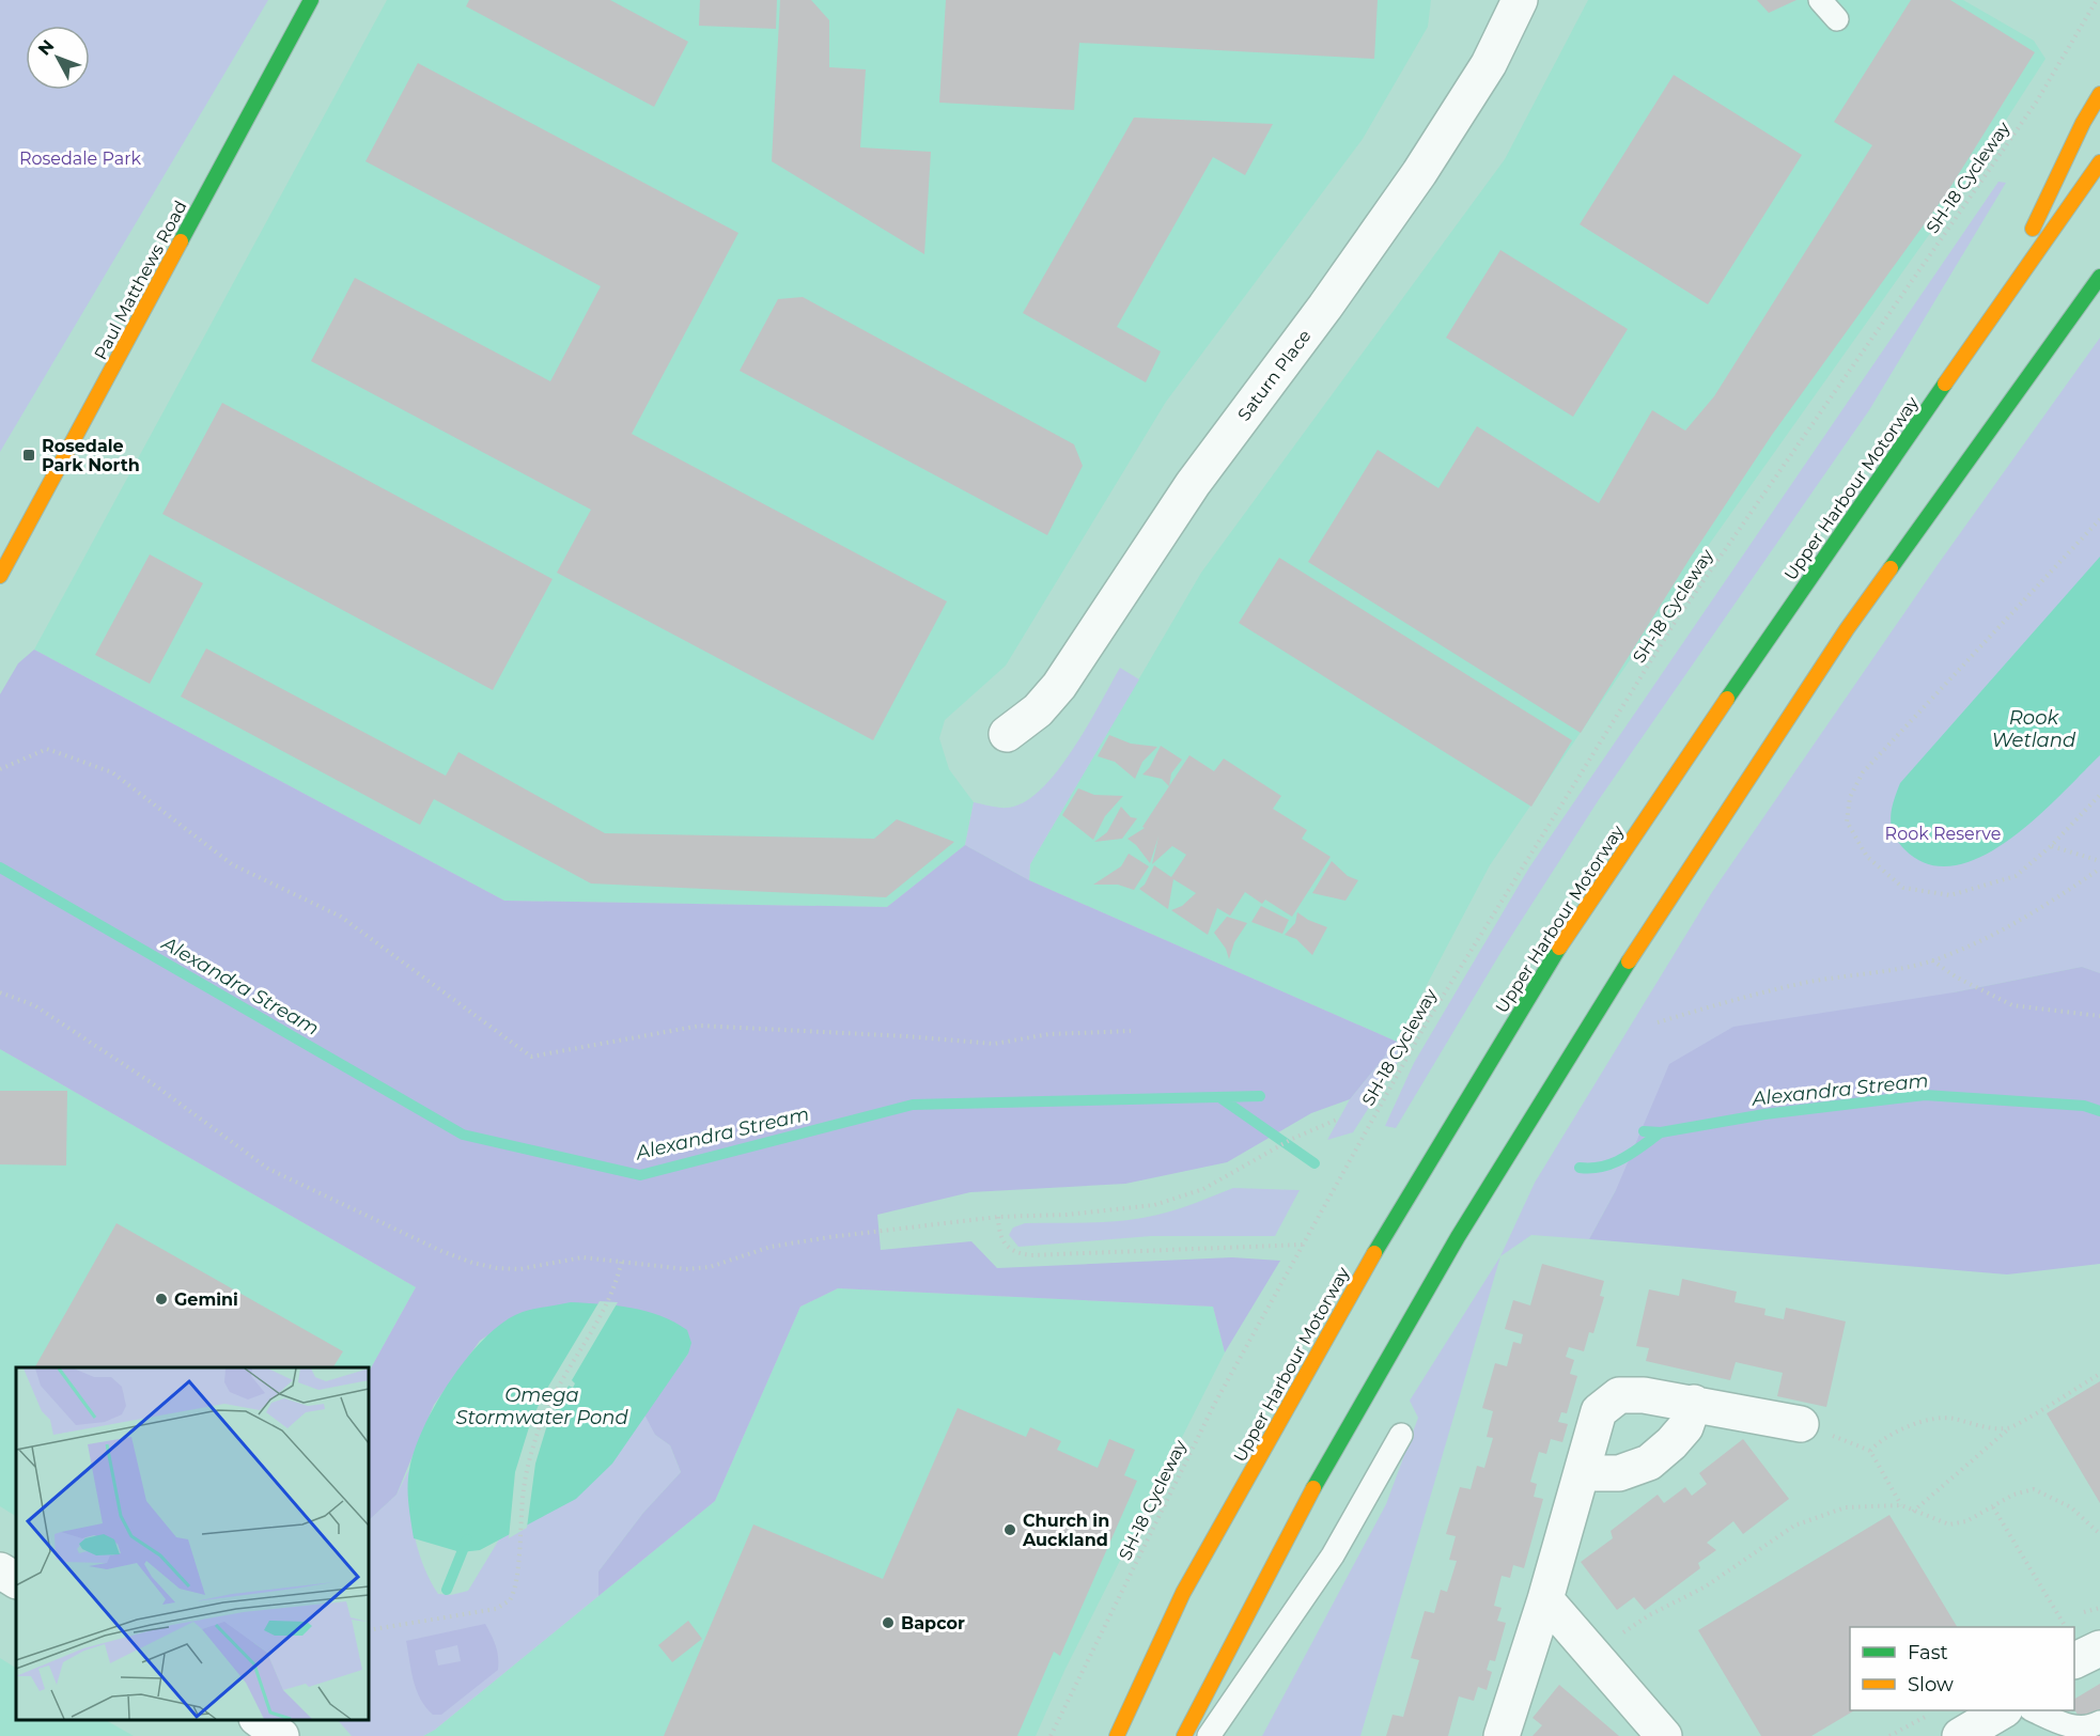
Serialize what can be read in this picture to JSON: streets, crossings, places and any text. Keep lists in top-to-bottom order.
{
  "streets": {
    "main road": ["Paul Matthews Road", "Upper Harbour Motorway"],
    "street": ["Saturn Place"],
    "path": ["SH-18 Cycleway"]
  },
  "water": ["Rook Wetland", "Alexandra Stream", "Omega Stormwater Pond"],
  "parks": ["Rosedale Park", "Rook Reserve"],
  "places": {
    "transit": ["Rosedale Park North"],
    "other": ["Gemini", "Church in Auckland", "Bapcor"]
  },
  "legend": ["Fast", "Slow"],
  "north": "top left"
}
